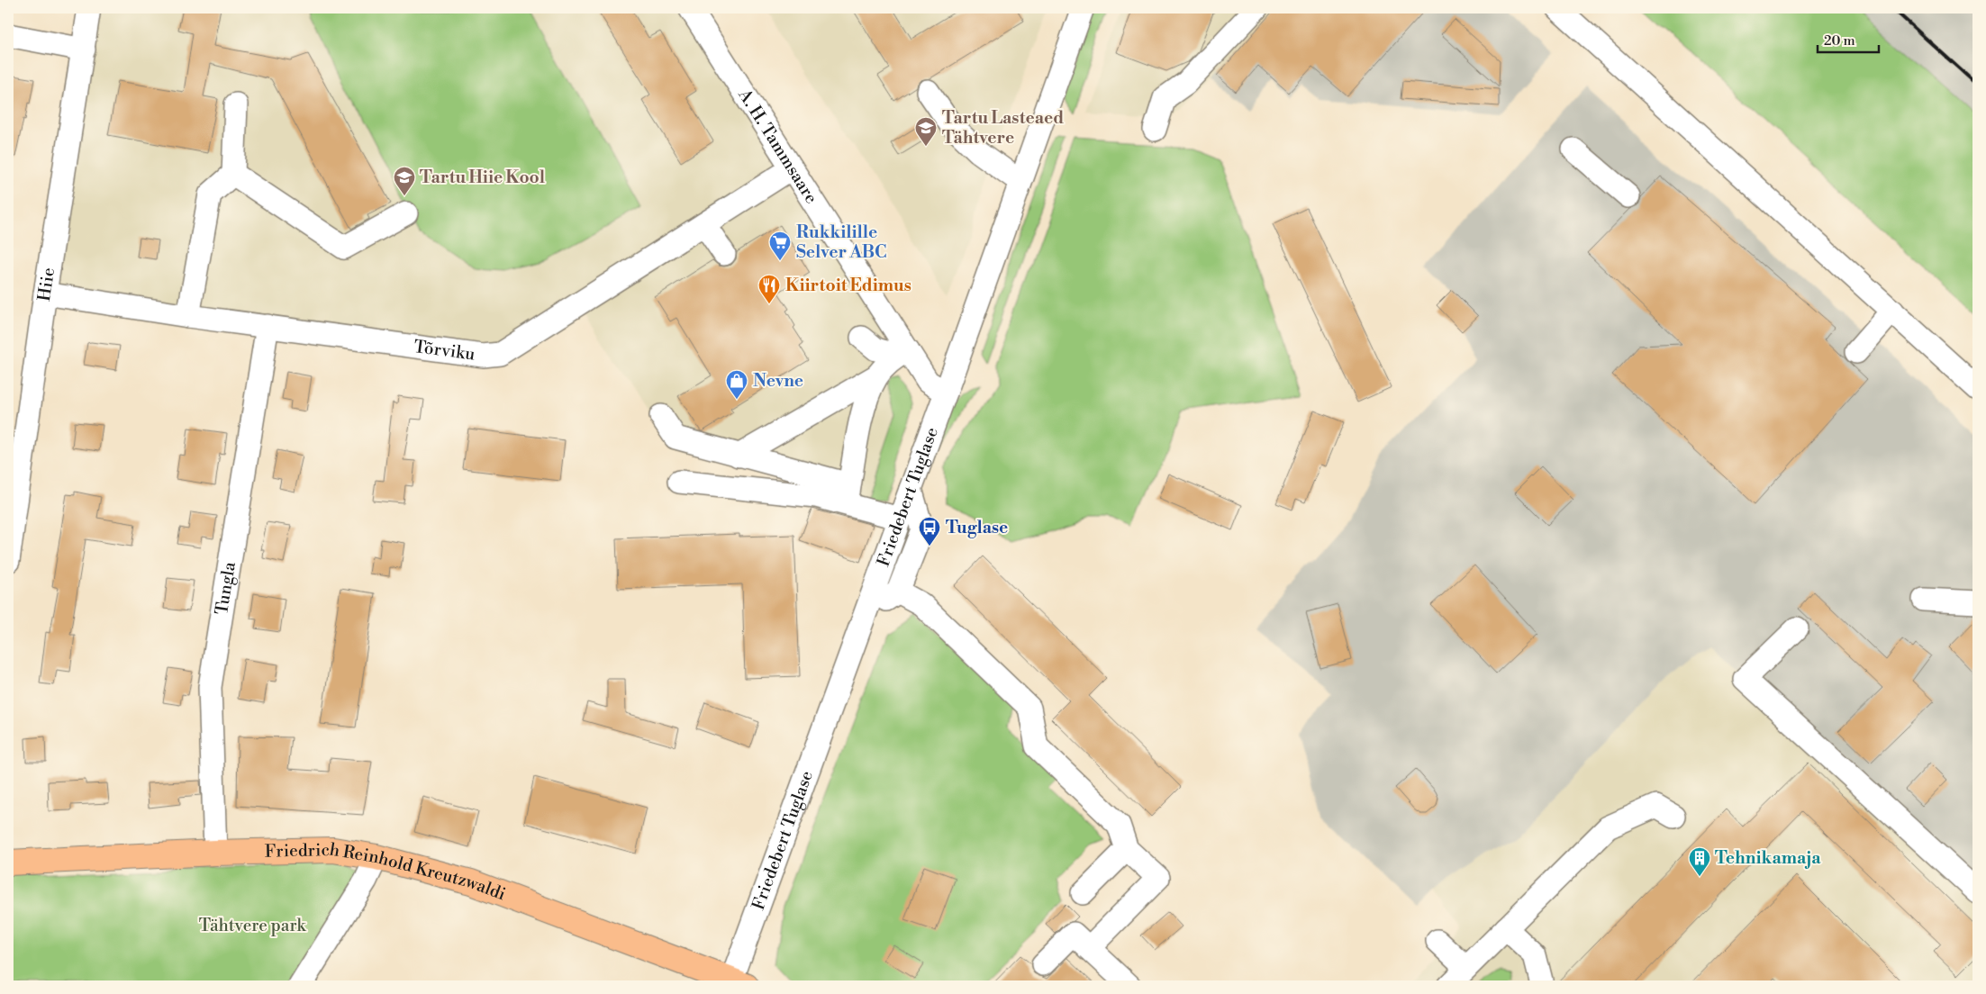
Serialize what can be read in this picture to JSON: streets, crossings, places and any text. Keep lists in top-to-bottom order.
{
  "streets": {
    "main road": ["Friedrich Reinhold Kreutzwaldi"],
    "street": [
      "A. H. Tammsaare",
      "Hiie",
      "Tõrviku",
      "Friedebert Tuglase",
      "Tungla"
    ]
  },
  "crossings": [
    ["A. H. Tammsaare", "Tõrviku"],
    ["A. H. Tammsaare", "Friedebert Tuglase"],
    ["Hiie", "Tõrviku"],
    ["Tõrviku", "Tungla"],
    ["Friedebert Tuglase", "Friedrich Reinhold Kreutzwaldi"],
    ["Tungla", "Friedrich Reinhold Kreutzwaldi"]
  ],
  "parks": ["Tähtvere park"],
  "places": {
    "school or university": ["Tartu Lasteaed Tähtvere", "Tartu Hiie Kool"],
    "supermarket": ["Rukkilille Selver ABC"],
    "restaurant": ["Kiirtoit Edimus"],
    "shop": ["Nevne"],
    "bus stop": ["Tuglase"],
    "building": ["Tehnikamaja"]
  },
  "scale_bar": "20 m"
}
